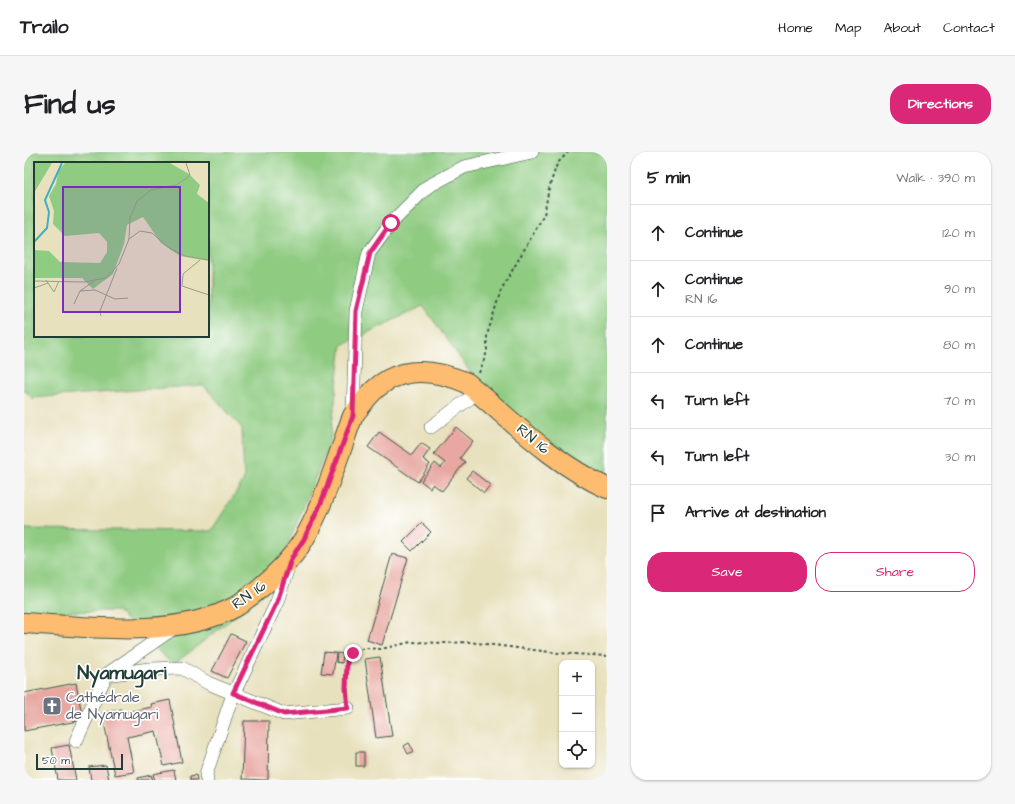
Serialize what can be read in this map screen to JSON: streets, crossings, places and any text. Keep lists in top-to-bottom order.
{
  "streets": {
    "main road": ["RN 16"]
  },
  "districts": ["Nyamugari"],
  "places": {
    "church": ["Cathédrale de Nyamugari"]
  },
  "scale_bar": "50 m",
  "page": {
    "header": "Trailo",
    "nav": [
      "Home",
      "Map",
      "About",
      "Contact"
    ],
    "buttons": [
      "Directions",
      ["Save", "Share"]
    ],
    "title": "Find us",
    "heading": ["5 min", "Walk · 390 m"],
    "list": [
      ["Continue", "120 m"],
      ["Continue", "RN 16", "90 m"],
      ["Continue", "80 m"],
      ["Turn left", "70 m"],
      ["Turn left", "30 m"],
      "Arrive at destination"
    ],
    "map_buttons": ["+", "−"],
    "scale": "50 m"
  }
}
